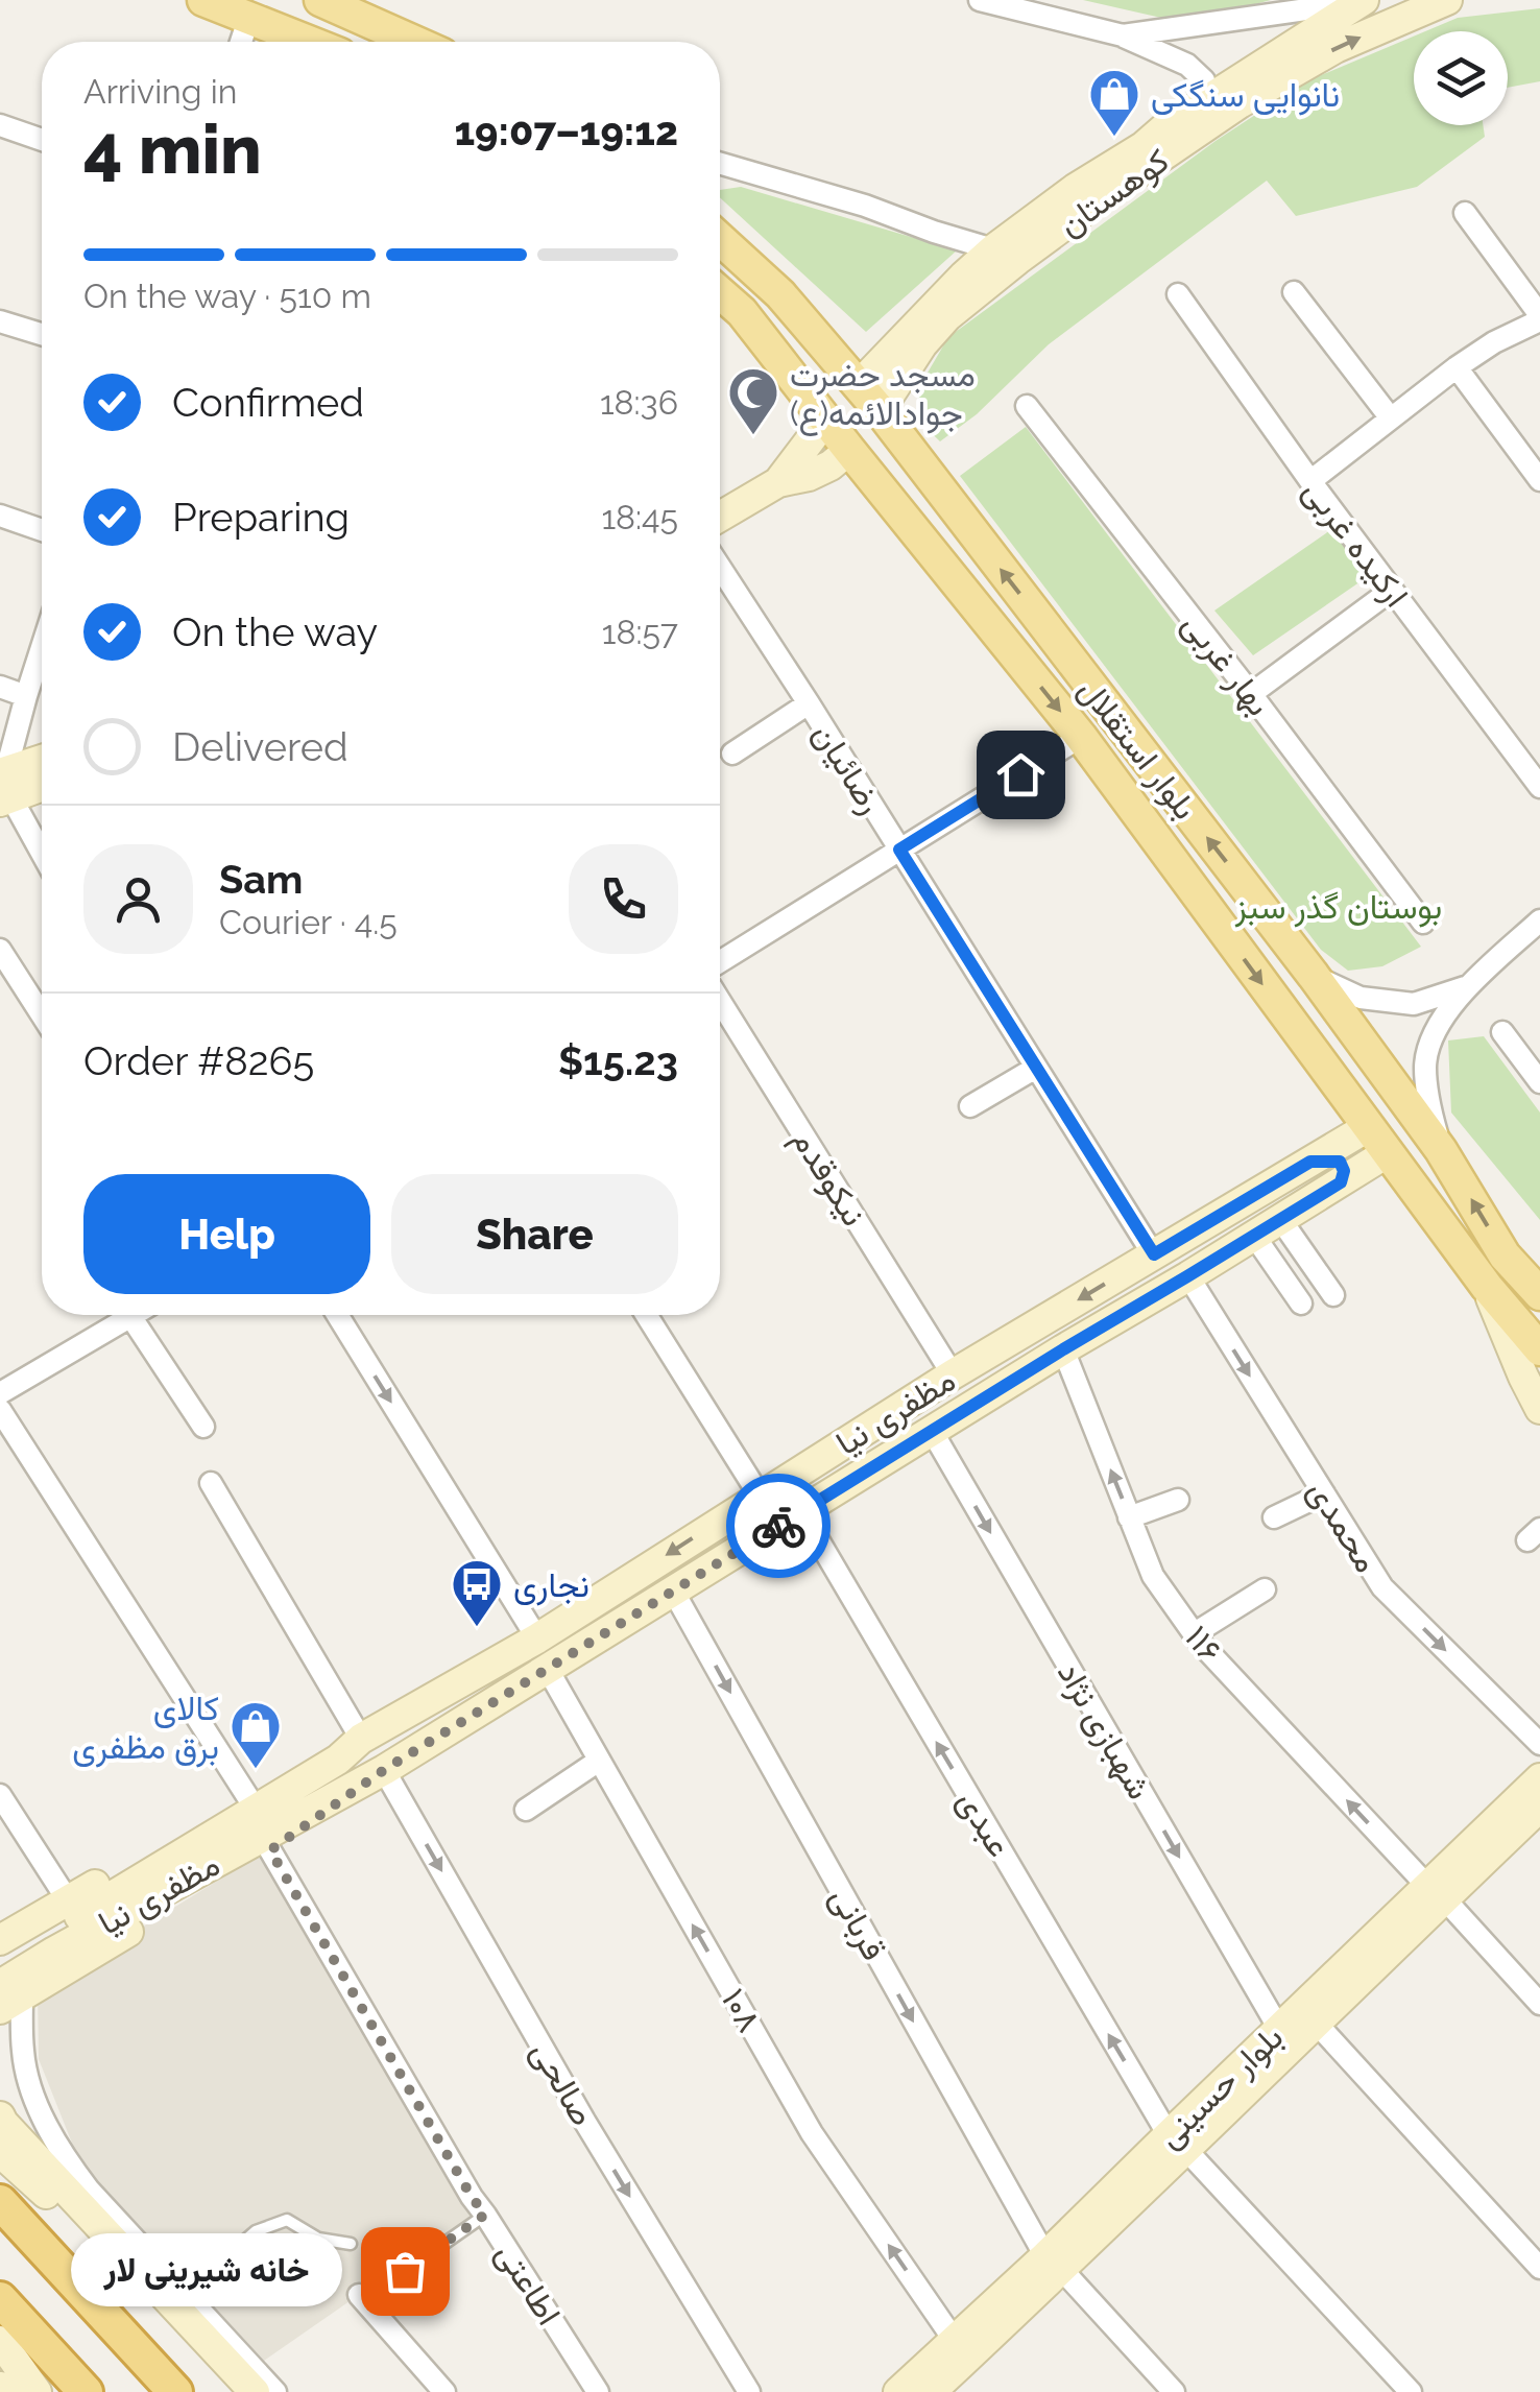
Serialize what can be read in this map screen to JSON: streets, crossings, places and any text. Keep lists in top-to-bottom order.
{
  "streets": {
    "main road": [
      "کوهستان",
      "بلوار استقلال",
      "مظفری نیا",
      "بلوار حسینی"
    ],
    "street": [
      "ارکیده غربی",
      "بهار غربی",
      "رضائیان",
      "نیکوقدم",
      "محمدی",
      "۱۱۶",
      "شهبازی نژاد",
      "عبدی",
      "قربانی",
      "۱۰۸",
      "صالحی",
      "اطاعتی"
    ]
  },
  "crossings": [
    ["کوهستان", "بلوار استقلال"],
    ["بلوار استقلال", "مظفری نیا"],
    ["رضائیان", "مظفری نیا"],
    ["نیکوقدم", "مظفری نیا"],
    ["مظفری نیا", "محمدی"],
    ["مظفری نیا", "۱۱۶"],
    ["مظفری نیا", "شهبازی نژاد"],
    ["مظفری نیا", "عبدی"],
    ["مظفری نیا", "قربانی"],
    ["مظفری نیا", "۱۰۸"],
    ["مظفری نیا", "صالحی"],
    ["۱۱۶", "بلوار حسینی"],
    ["شهبازی نژاد", "بلوار حسینی"],
    ["عبدی", "بلوار حسینی"],
    ["قربانی", "بلوار حسینی"],
    ["۱۰۸", "بلوار حسینی"]
  ],
  "one_way": [
    "محمدی",
    "۱۱۶",
    "شهبازی نژاد",
    "عبدی",
    "قربانی",
    "۱۰۸",
    "صالحی"
  ],
  "parks": ["بوستان گذر سبز"],
  "places": {
    "shop": ["نانوایی سنگکی", "کالای برق مظفری"],
    "mosque": ["مسجد حضرت جوادالائمه(ع)"],
    "bus stop": ["نجاری"],
    "other": ["خانه شیرینی لار"]
  },
  "page": {
    "heading": ["4 min", "Arriving in", "19:07–19:12"],
    "panel": [
      "Sam",
      "Courier · 4.5",
      "Order #8265",
      "$15.23"
    ],
    "bar": "On the way · 510 m",
    "list": [
      ["Confirmed", "18:36"],
      ["Preparing", "18:45"],
      ["On the way", "18:57"],
      "Delivered"
    ],
    "buttons": ["Help", "Share"],
    "bubble": "خانه شیرینی لار"
  }
}
